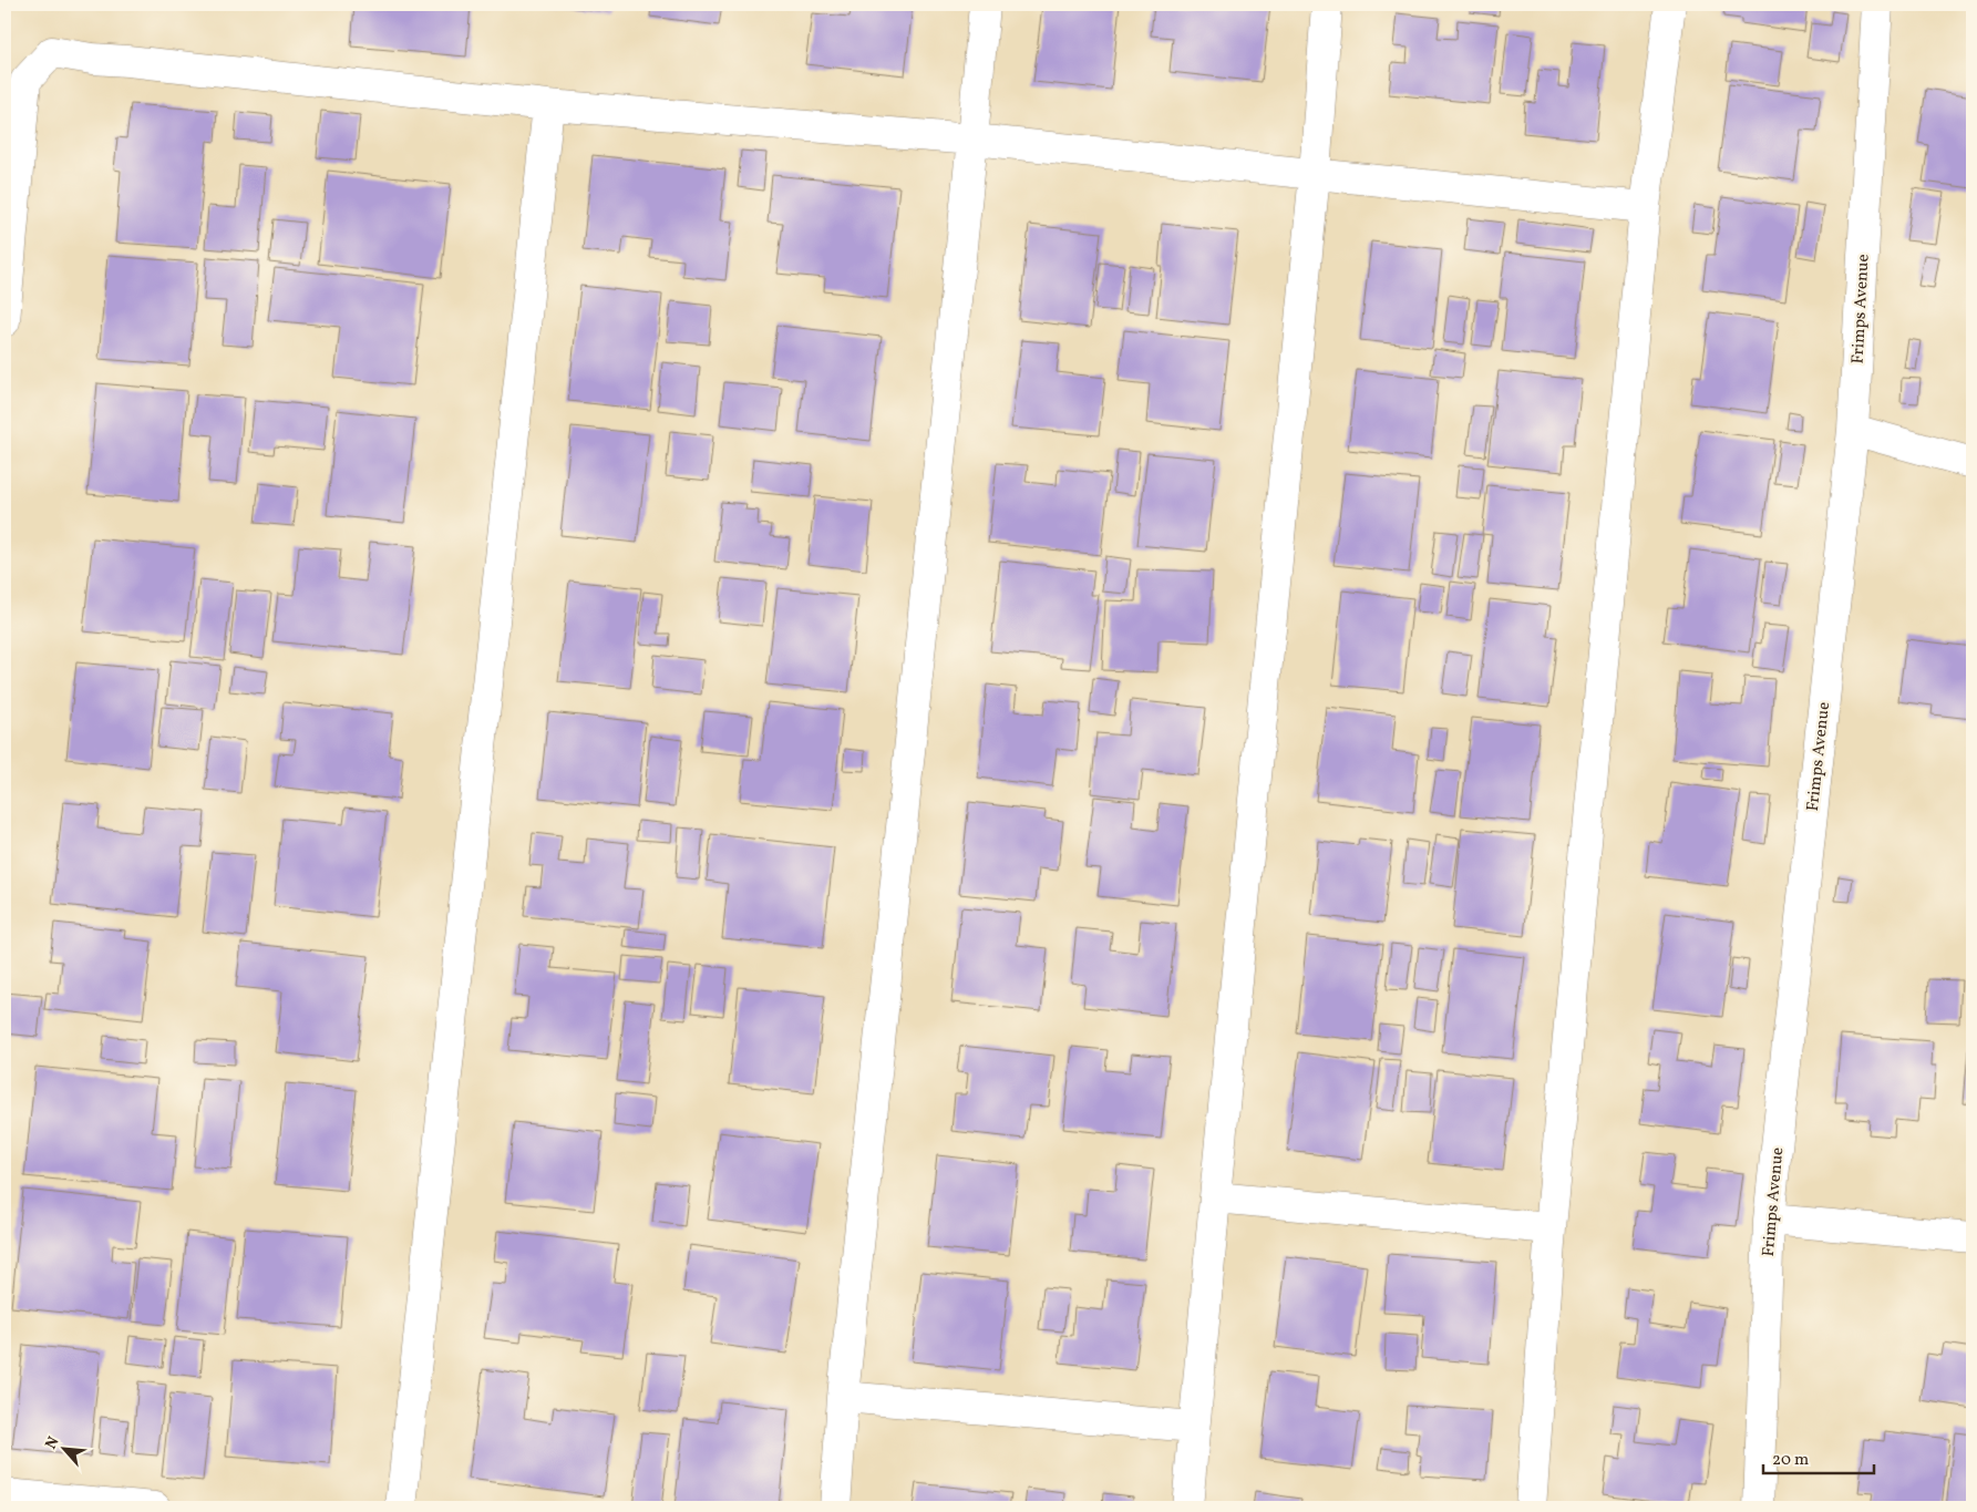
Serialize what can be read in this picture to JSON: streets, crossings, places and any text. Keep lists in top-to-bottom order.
{
  "streets": {
    "street": ["Frimps Avenue"]
  },
  "scale_bar": "20 m",
  "north": "top left"
}
